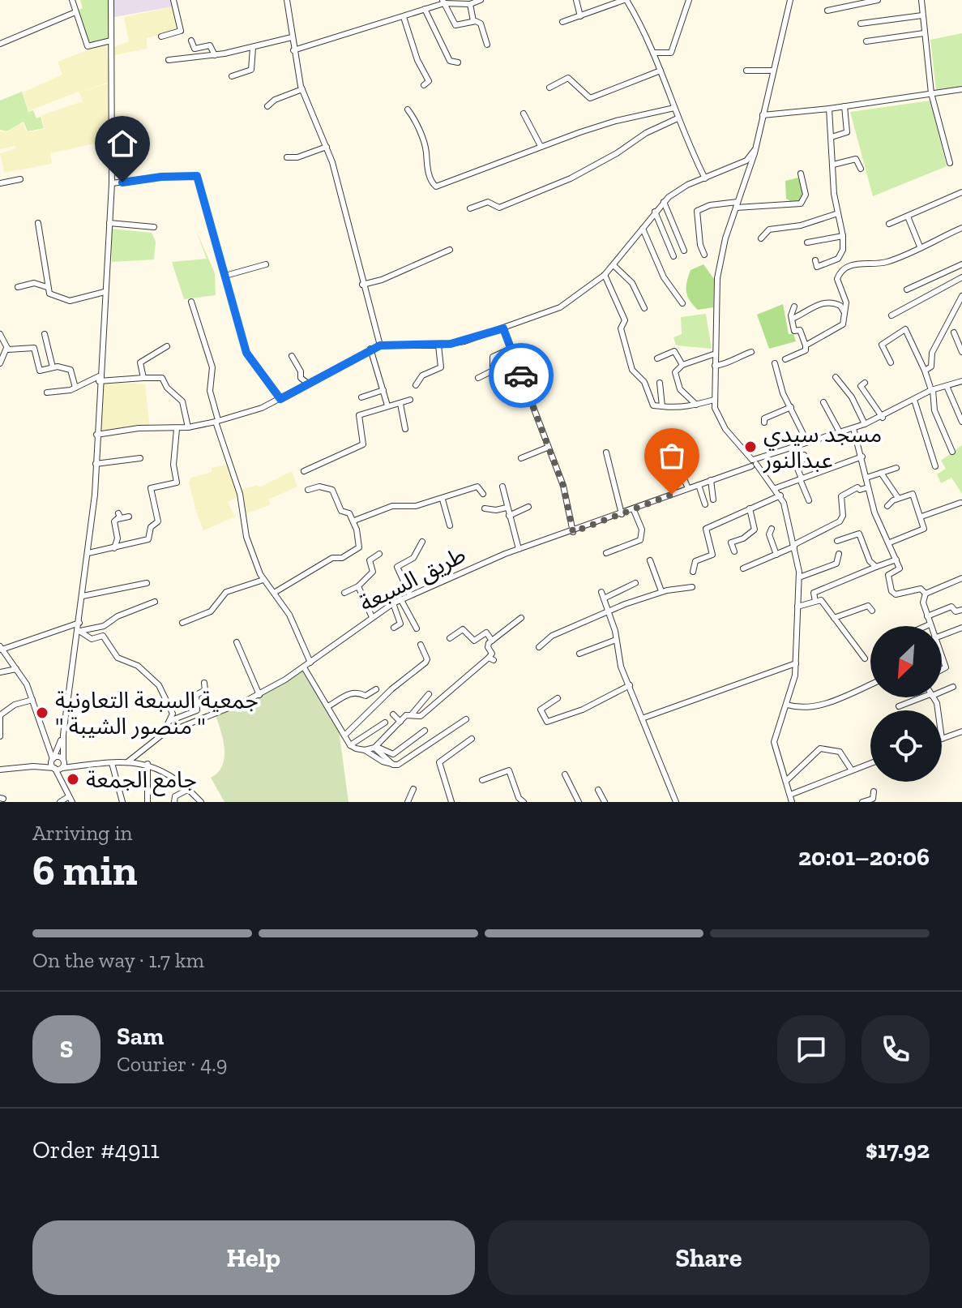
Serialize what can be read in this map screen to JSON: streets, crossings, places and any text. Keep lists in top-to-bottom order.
{
  "streets": {
    "street": ["طريق السبعة"]
  },
  "places": ["مسجد سيدي عبدالنور", "جمعية السبعة التعاونية \" منصور الشيبة \"", "جامع الجمعة"],
  "north": "bottom left",
  "page": {
    "heading": ["6 min", "Arriving in", "20:01–20:06"],
    "panel": [
      "Sam",
      "Courier · 4.9",
      "Order #4911",
      "$17.92"
    ],
    "bar": "On the way · 1.7 km",
    "round": "S",
    "buttons": ["Help", "Share"]
  }
}
